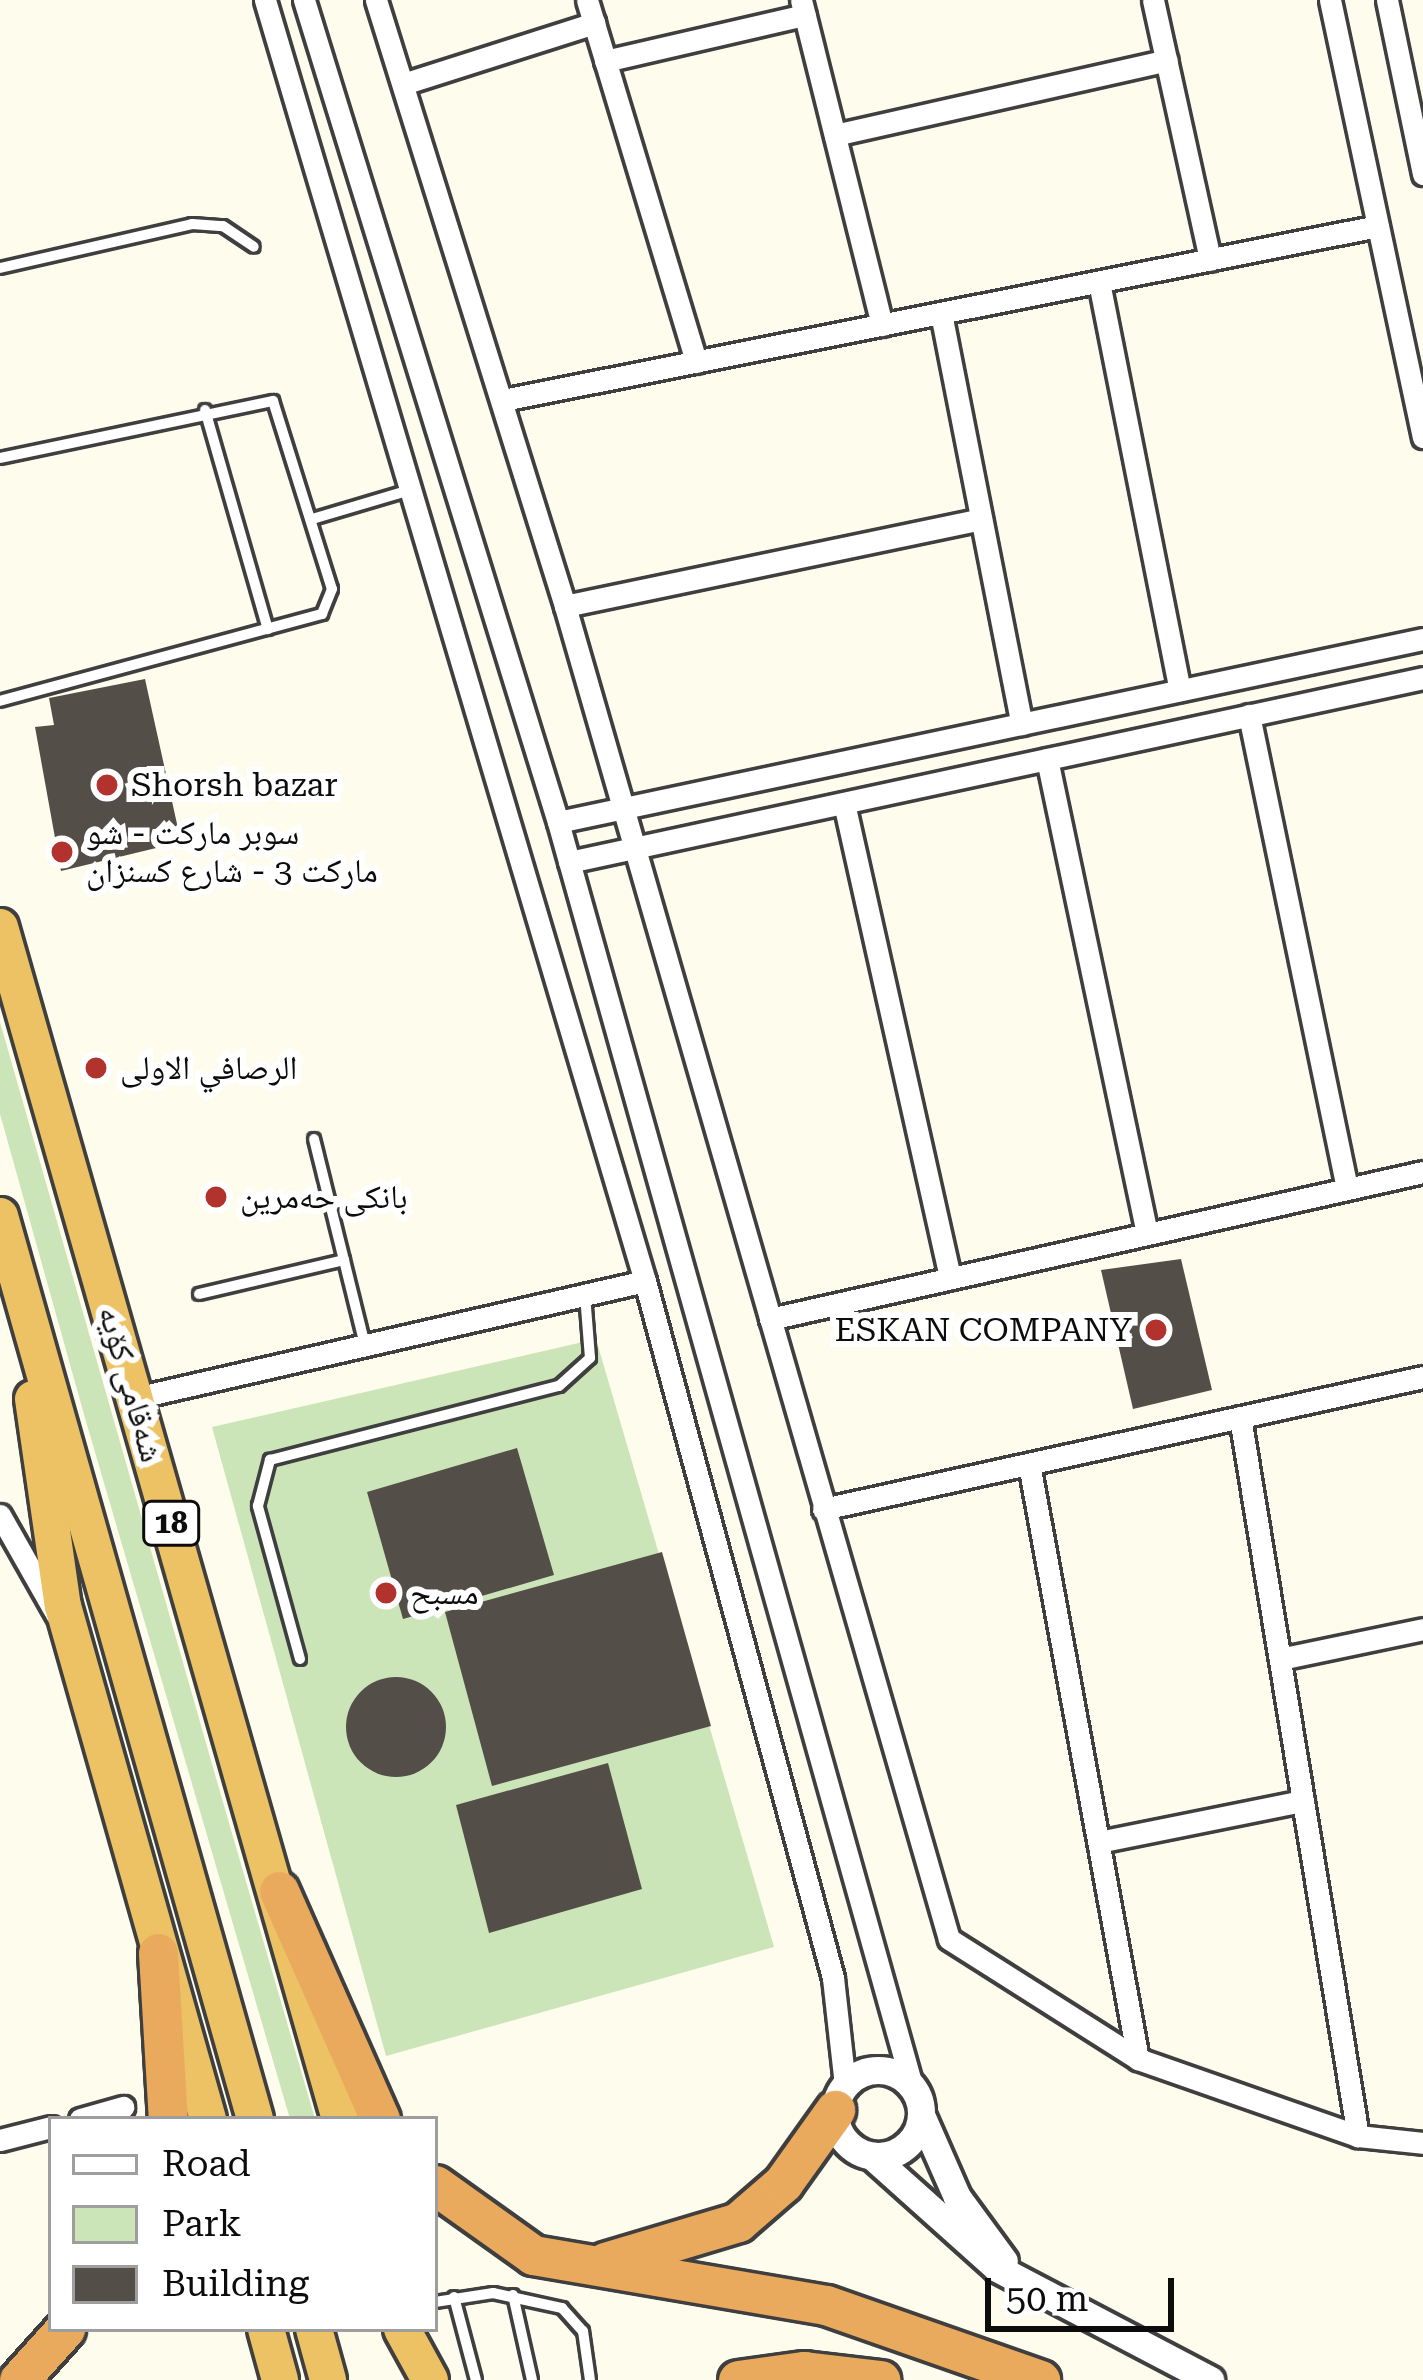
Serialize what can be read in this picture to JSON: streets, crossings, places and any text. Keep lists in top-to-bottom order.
{
  "streets": {
    "highway": ["شەقامی کۆیە", "18"]
  },
  "places": [
    "Shorsh bazar",
    "سوبر ماركت - شو ماركت 3 - شارع كسنزان",
    "الرصافي الاولى",
    "بانكی حه‌مرین",
    "ESKAN COMPANY",
    "مسبح"
  ],
  "legend": ["Road", "Park", "Building"],
  "scale_bar": "50 m"
}
